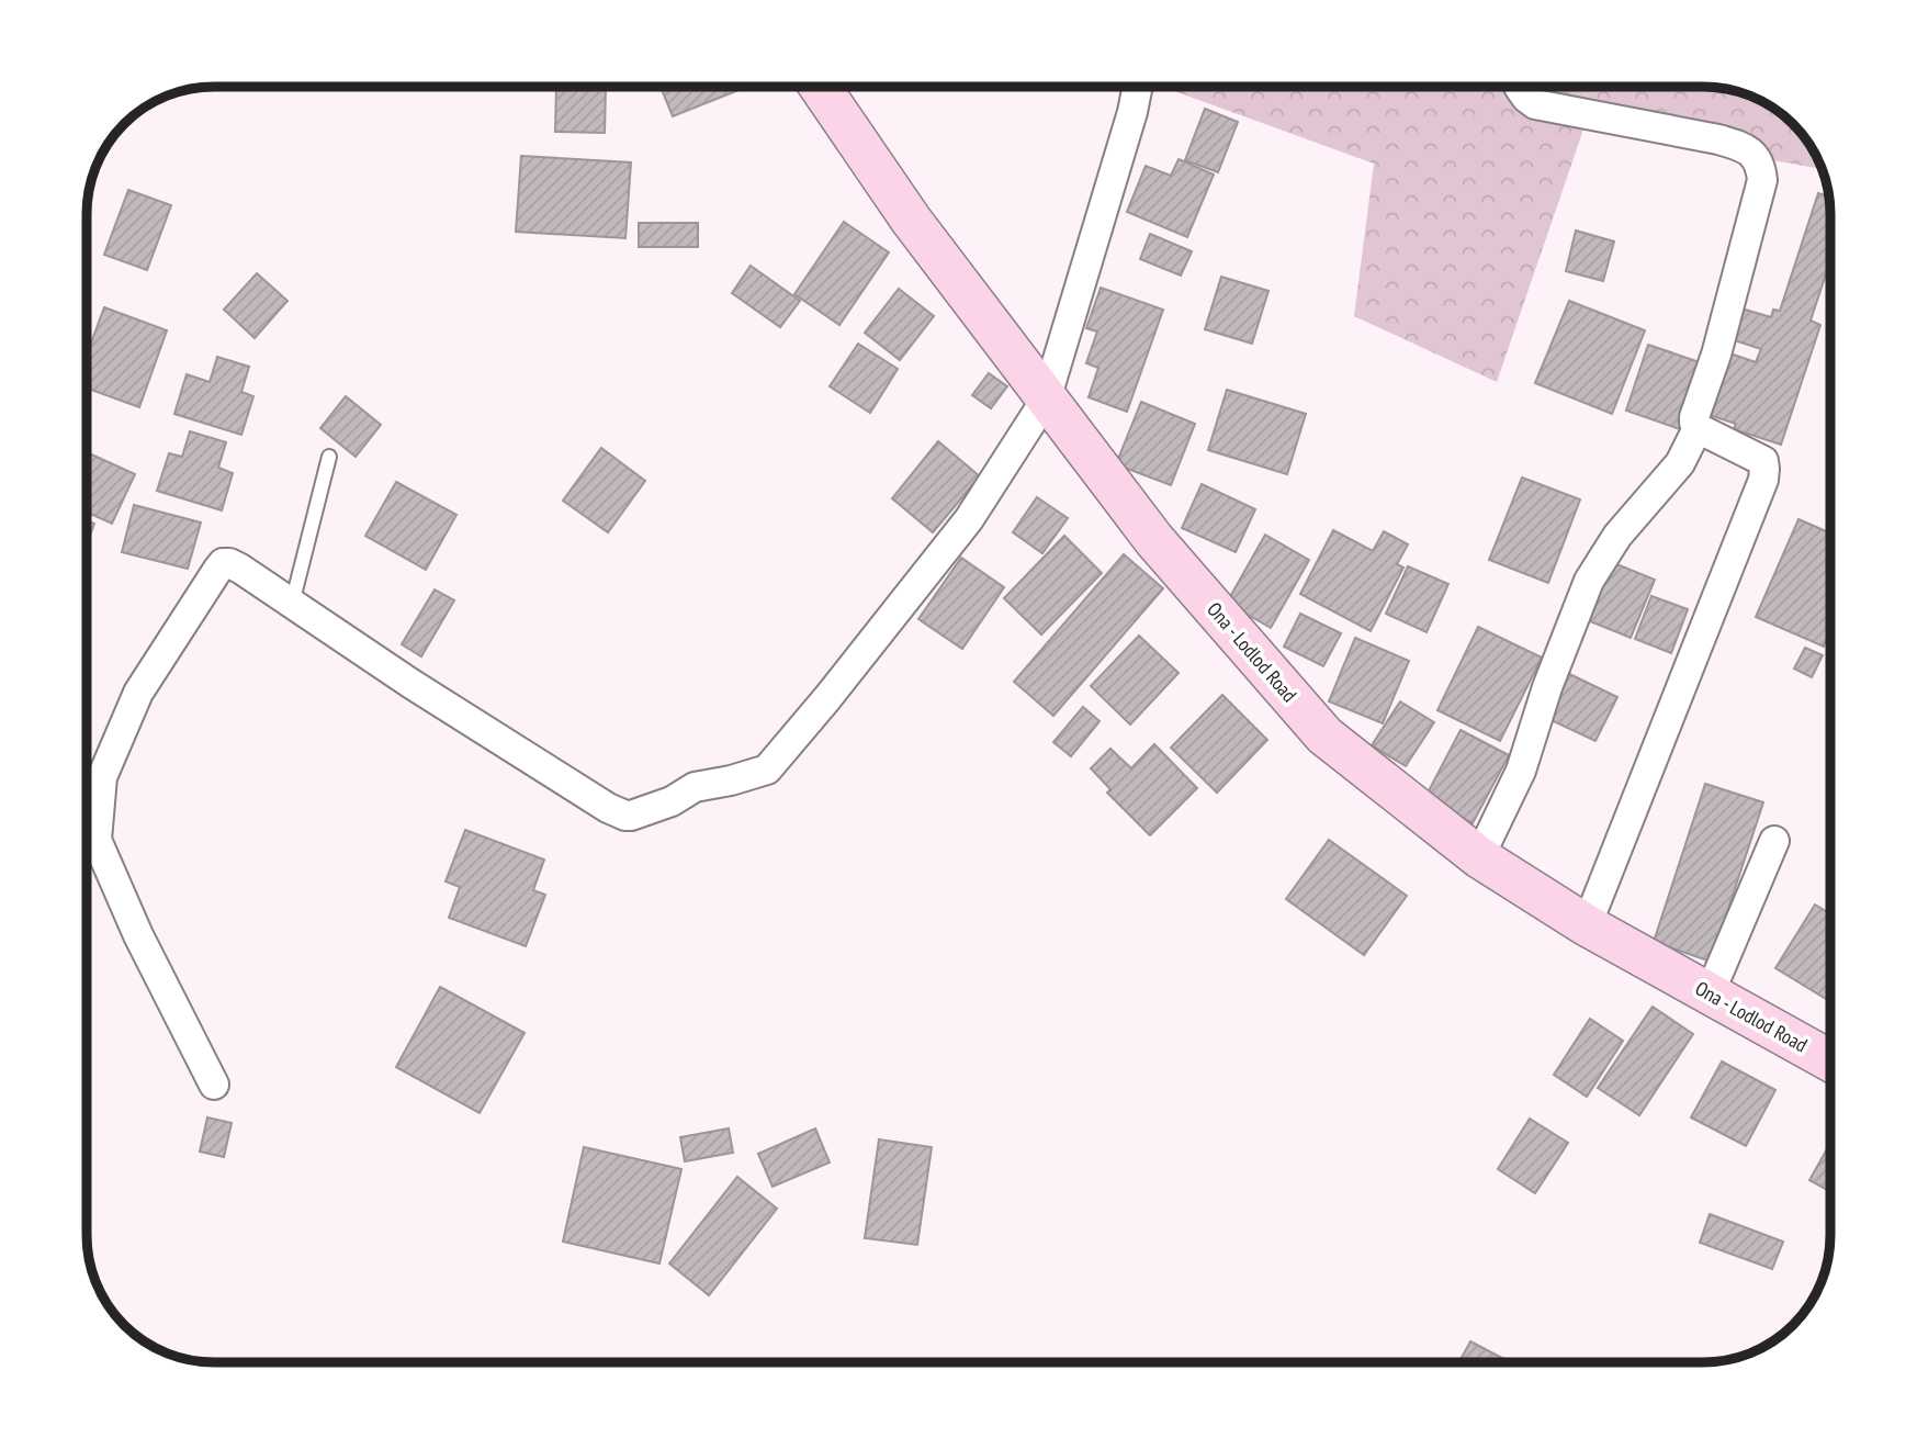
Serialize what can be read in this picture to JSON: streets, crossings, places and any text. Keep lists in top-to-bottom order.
{
  "streets": {
    "main road": ["Ona - Lodlod Road"]
  }
}
